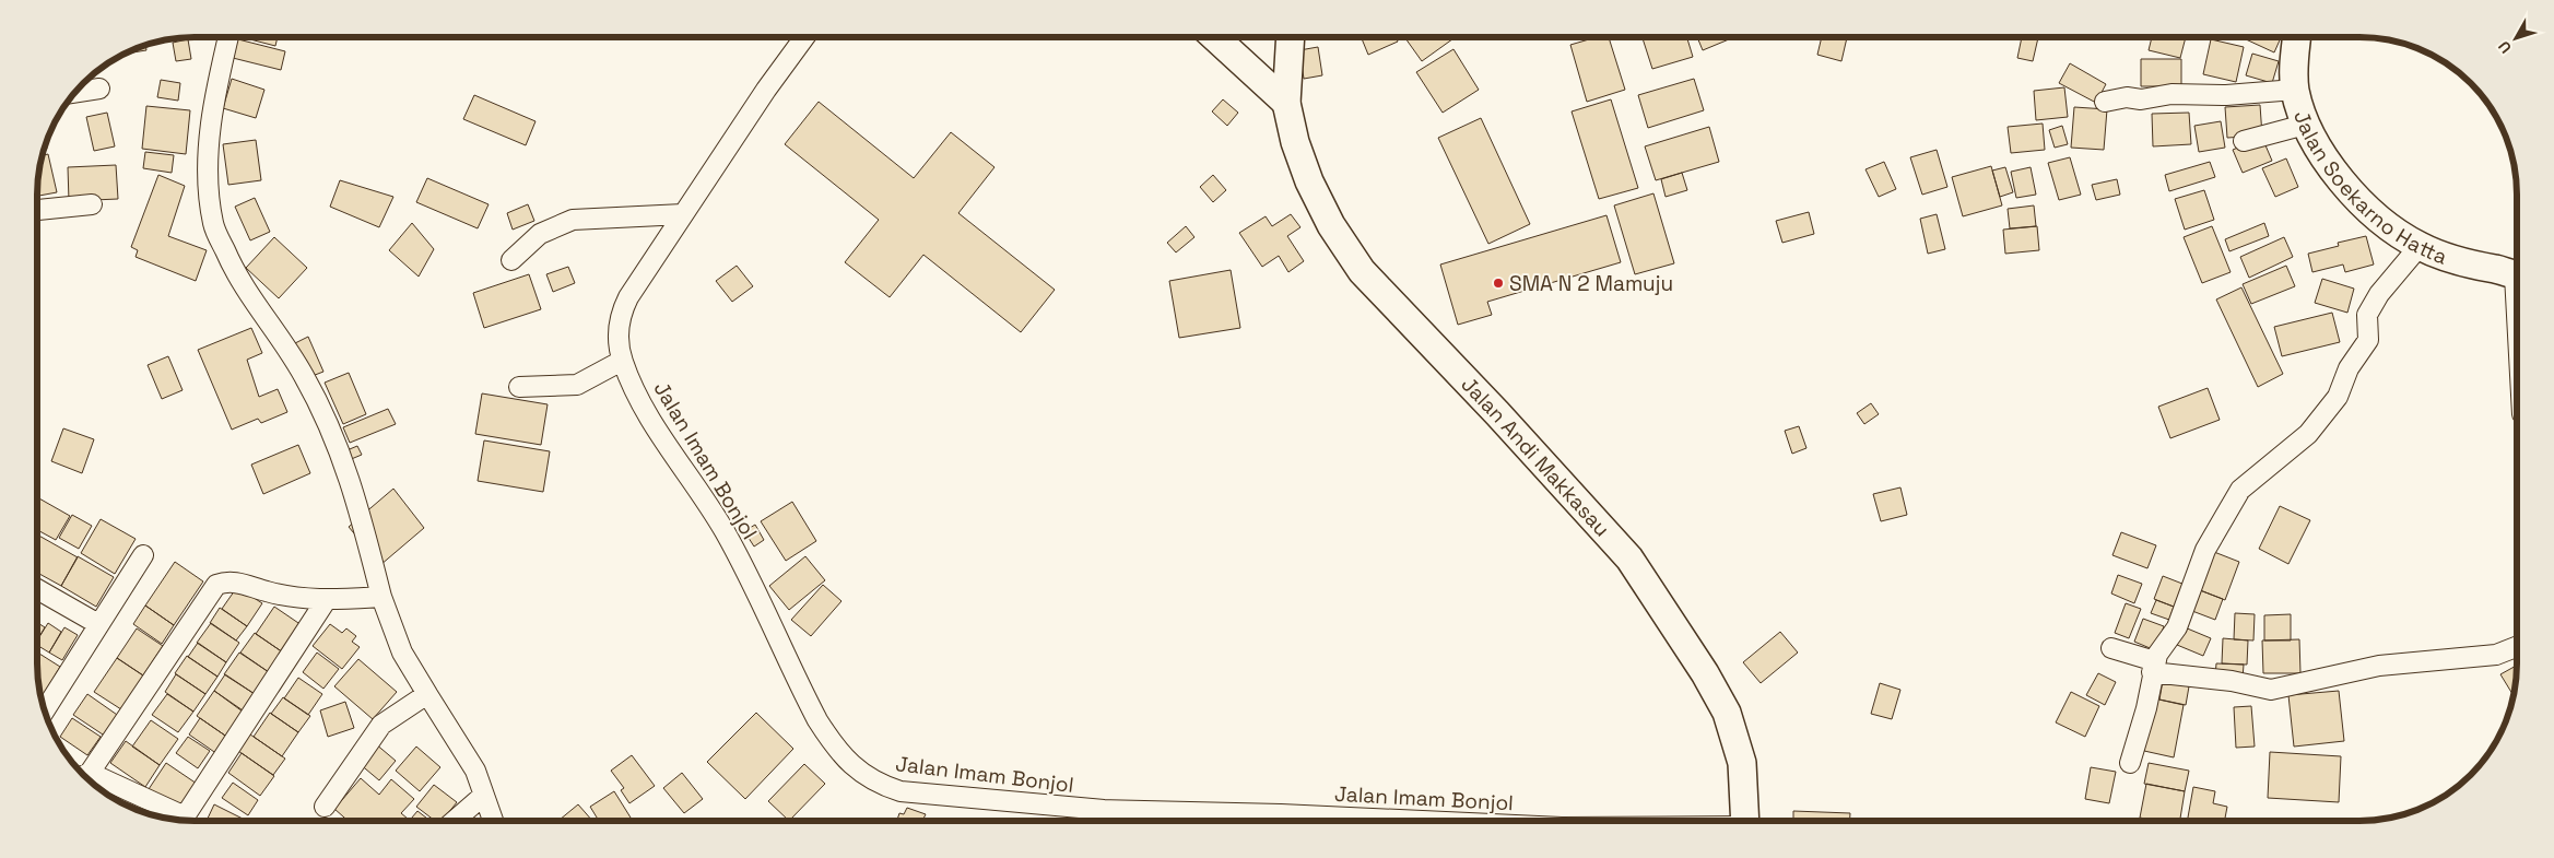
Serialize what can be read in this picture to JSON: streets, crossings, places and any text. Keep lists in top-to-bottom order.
{
  "streets": {
    "street": ["Jalan Soekarno Hatta", "Jalan Andi Makkasau", "Jalan Imam Bonjol"]
  },
  "places": ["SMA N 2 Mamuju"],
  "north": "bottom left"
}
